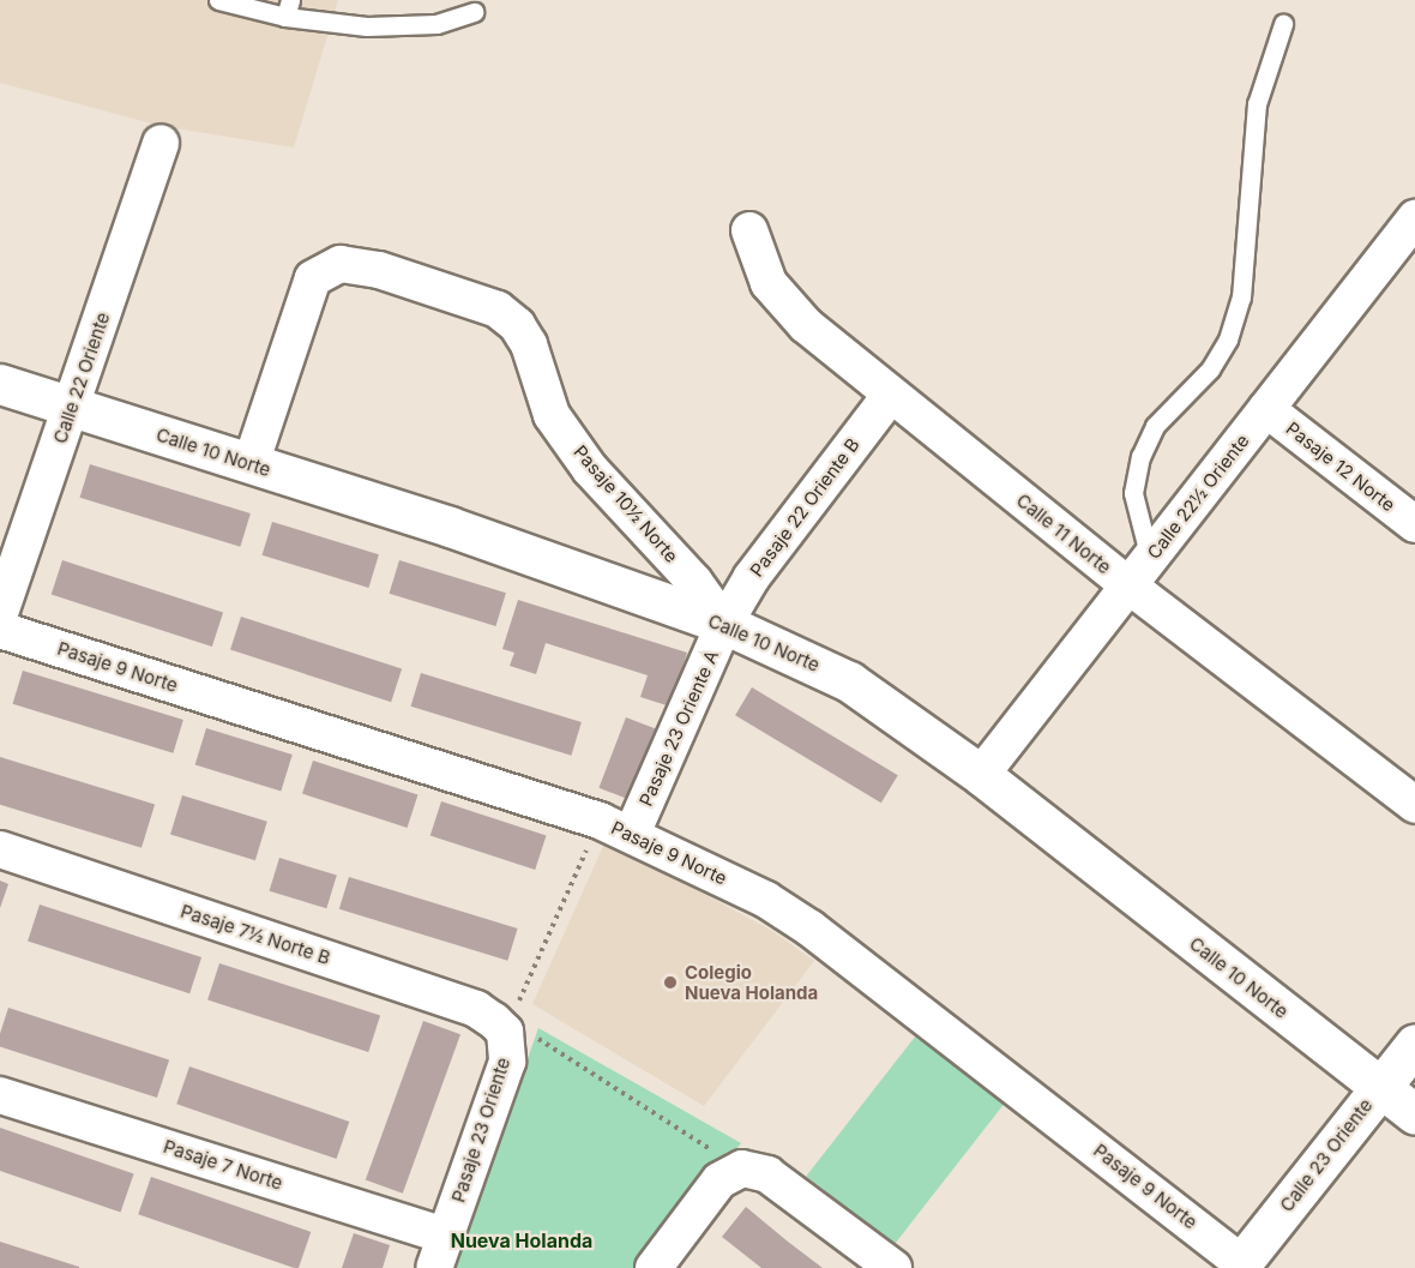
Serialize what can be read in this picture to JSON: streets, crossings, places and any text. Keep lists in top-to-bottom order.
{
  "streets": {
    "street": [
      "Calle 22 Oriente",
      "Calle 10 Norte",
      "Pasaje 12 Norte",
      "Calle 22½ Oriente",
      "Pasaje 10½ Norte",
      "Pasaje 22 Oriente B",
      "Calle 11 Norte",
      "Pasaje 9 Norte",
      "Pasaje 23 Oriente A",
      "Pasaje 7½ Norte B",
      "Pasaje 23 Oriente",
      "Calle 23 Oriente",
      "Pasaje 7 Norte"
    ]
  },
  "crossings": [
    ["Calle 22 Oriente", "Calle 10 Norte"],
    ["Calle 10 Norte", "Calle 22½ Oriente"],
    ["Calle 10 Norte", "Pasaje 10½ Norte"],
    ["Calle 10 Norte", "Pasaje 22 Oriente B"],
    ["Calle 10 Norte", "Pasaje 23 Oriente A"],
    ["Calle 10 Norte", "Calle 23 Oriente"],
    ["Pasaje 12 Norte", "Calle 22½ Oriente"],
    ["Calle 22½ Oriente", "Calle 11 Norte"],
    ["Pasaje 10½ Norte", "Pasaje 22 Oriente B"],
    ["Pasaje 10½ Norte", "Pasaje 23 Oriente A"],
    ["Pasaje 22 Oriente B", "Calle 11 Norte"],
    ["Pasaje 22 Oriente B", "Pasaje 23 Oriente A"],
    ["Pasaje 9 Norte", "Pasaje 23 Oriente A"],
    ["Pasaje 9 Norte", "Calle 23 Oriente"],
    ["Pasaje 7½ Norte B", "Pasaje 23 Oriente"],
    ["Pasaje 23 Oriente", "Pasaje 7 Norte"]
  ],
  "districts": ["Nueva Holanda"],
  "places": ["Colegio Nueva Holanda"]
}
